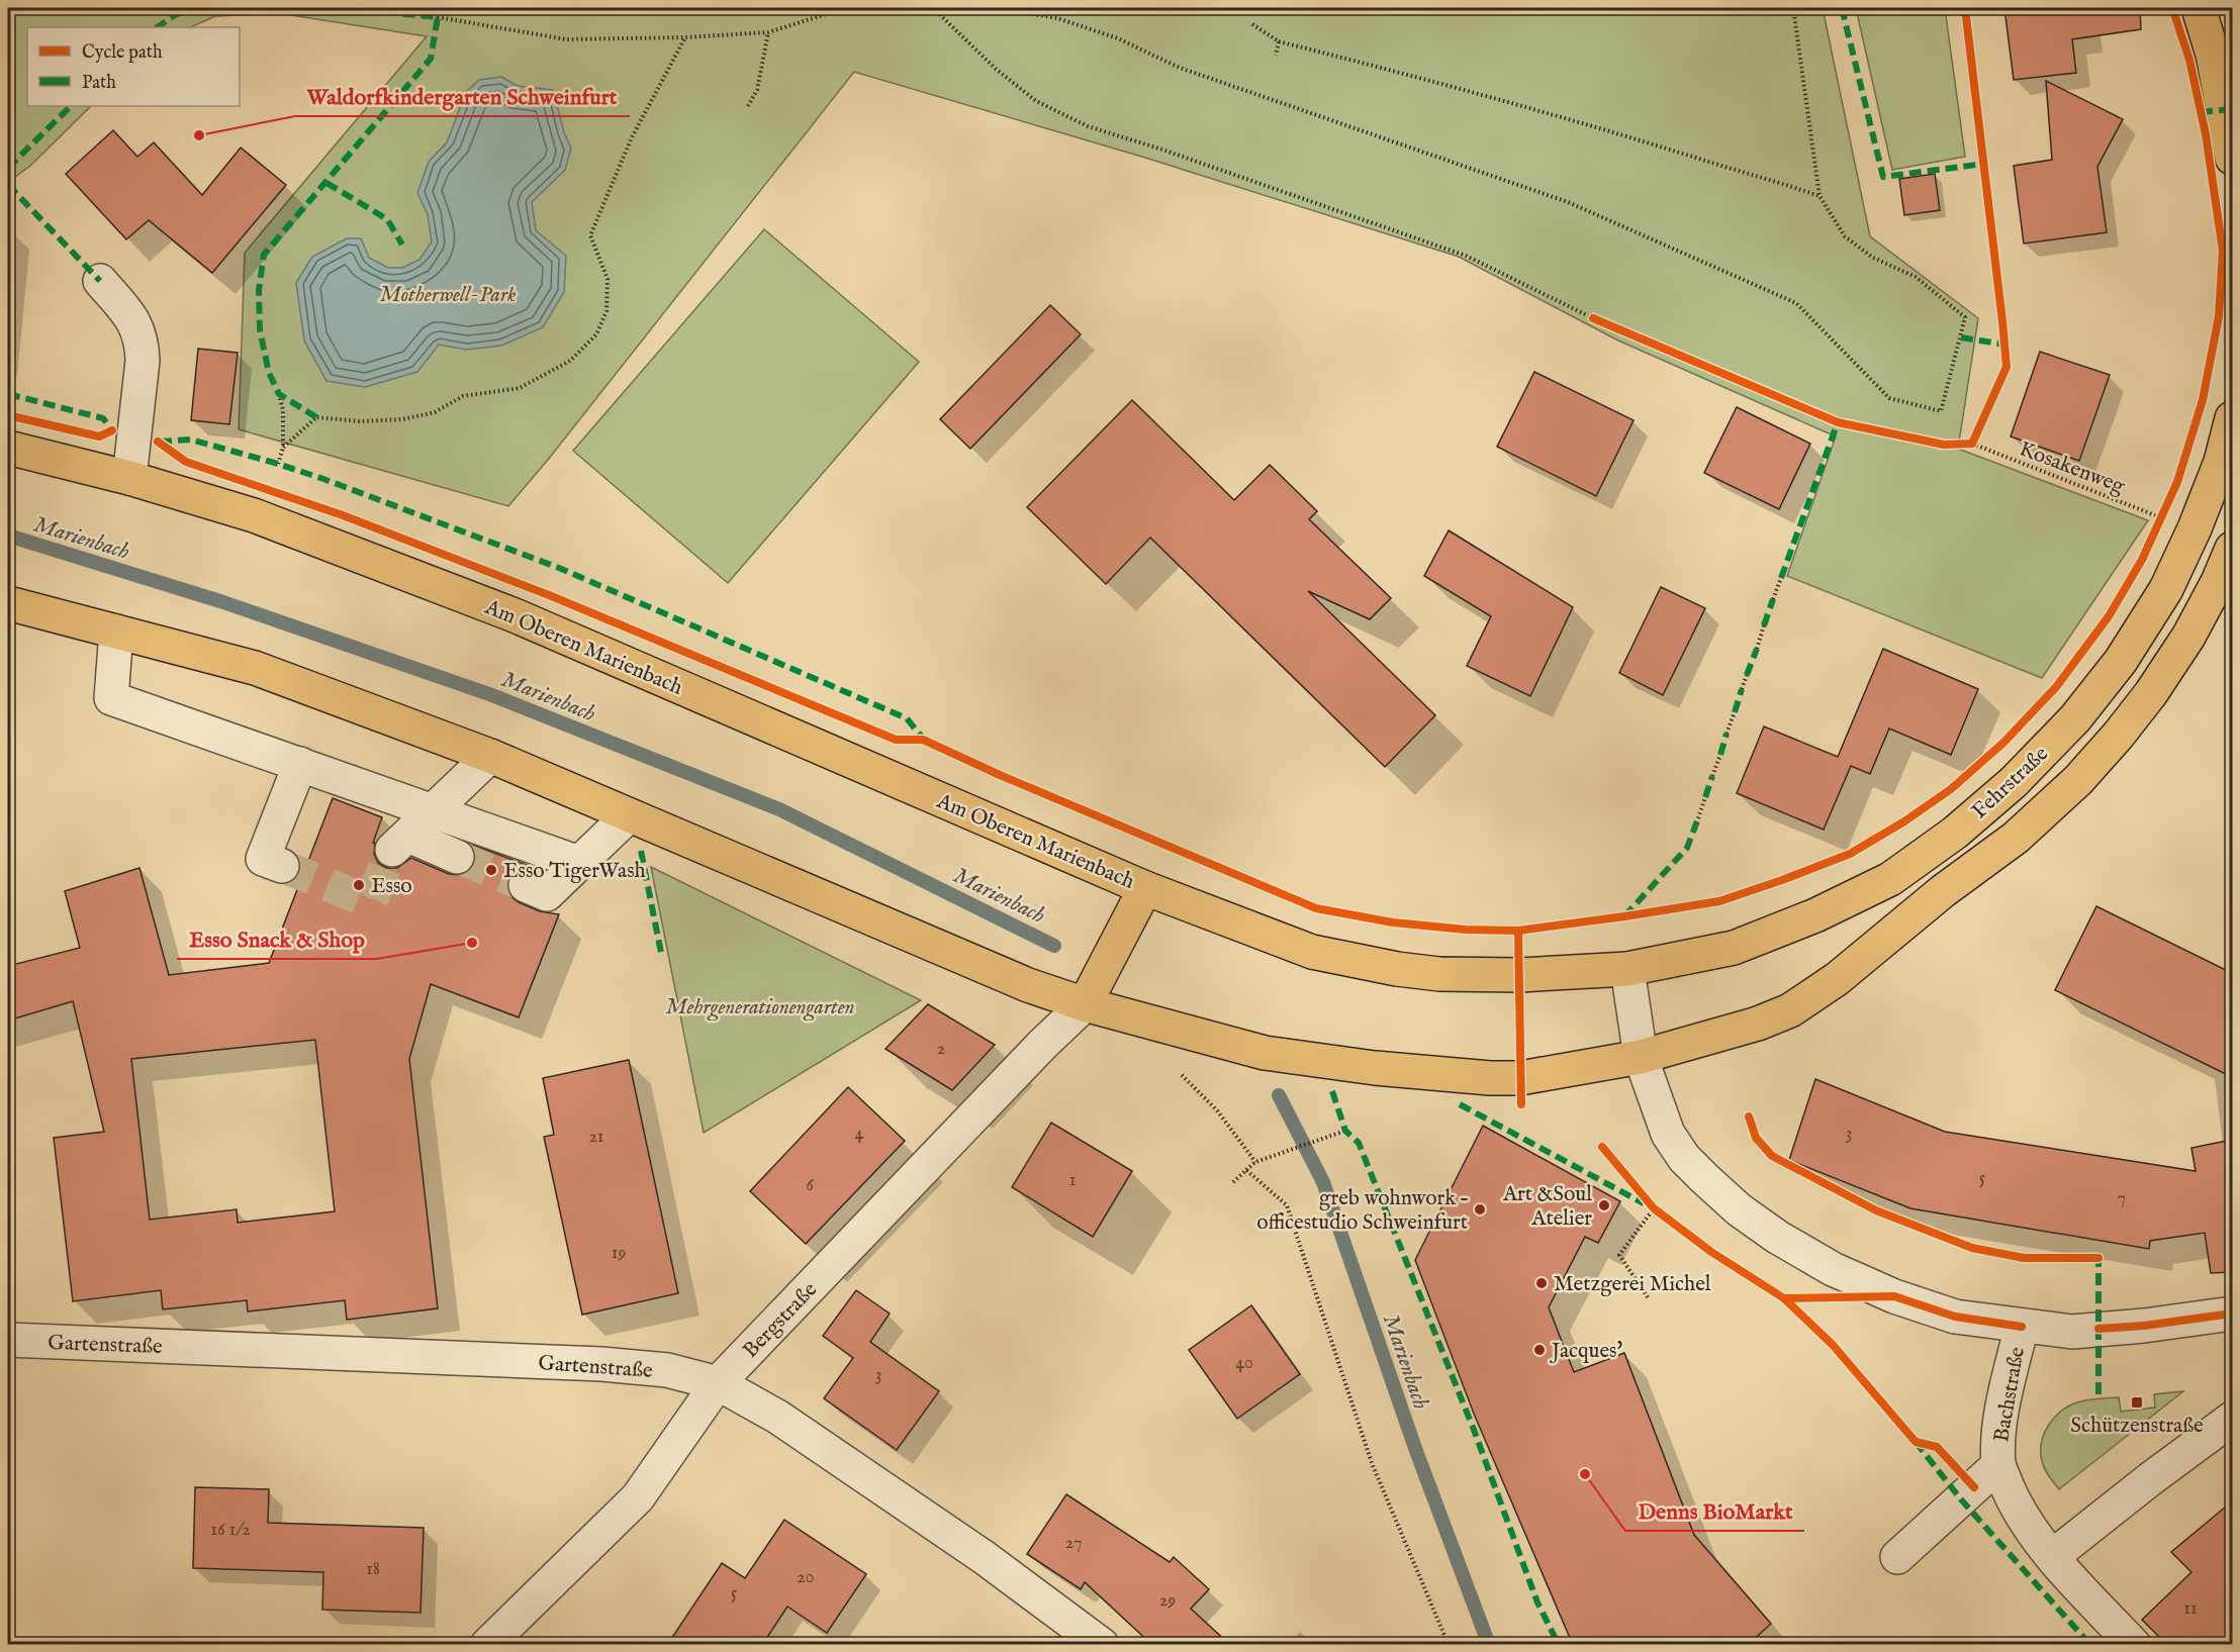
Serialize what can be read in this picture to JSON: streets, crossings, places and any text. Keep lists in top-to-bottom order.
{
  "streets": {
    "main road": ["Am Oberen Marienbach", "Fehrstraße"],
    "street": ["Bergstraße", "Gartenstraße", "Bachstraße"],
    "path": ["Kosakenweg"]
  },
  "crossings": [
    ["Am Oberen Marienbach", "Fehrstraße"],
    ["Am Oberen Marienbach", "Bergstraße"],
    ["Bergstraße", "Gartenstraße"]
  ],
  "water": ["Marienbach"],
  "parks": ["Motherwell-Park", "Mehrgenerationengarten"],
  "places": {
    "other": [
      "Waldorfkindergarten Schweinfurt",
      "Esso TigerWash",
      "Esso",
      "Esso Snack & Shop",
      "Art &Soul Atelier",
      "greb wohnwork – officestudio Schweinfurt",
      "Metzgerei Michel",
      "Jacques'",
      "Denns BioMarkt"
    ],
    "transit": ["Schützenstraße"]
  },
  "house_numbers": [
    "2",
    "4",
    "3",
    "21",
    "5",
    "1",
    "6",
    "7",
    "19",
    "40",
    "3",
    "16 1/2",
    "27",
    "18",
    "20",
    "5",
    "29",
    "11"
  ],
  "legend": ["Cycle path", "Path"]
}
